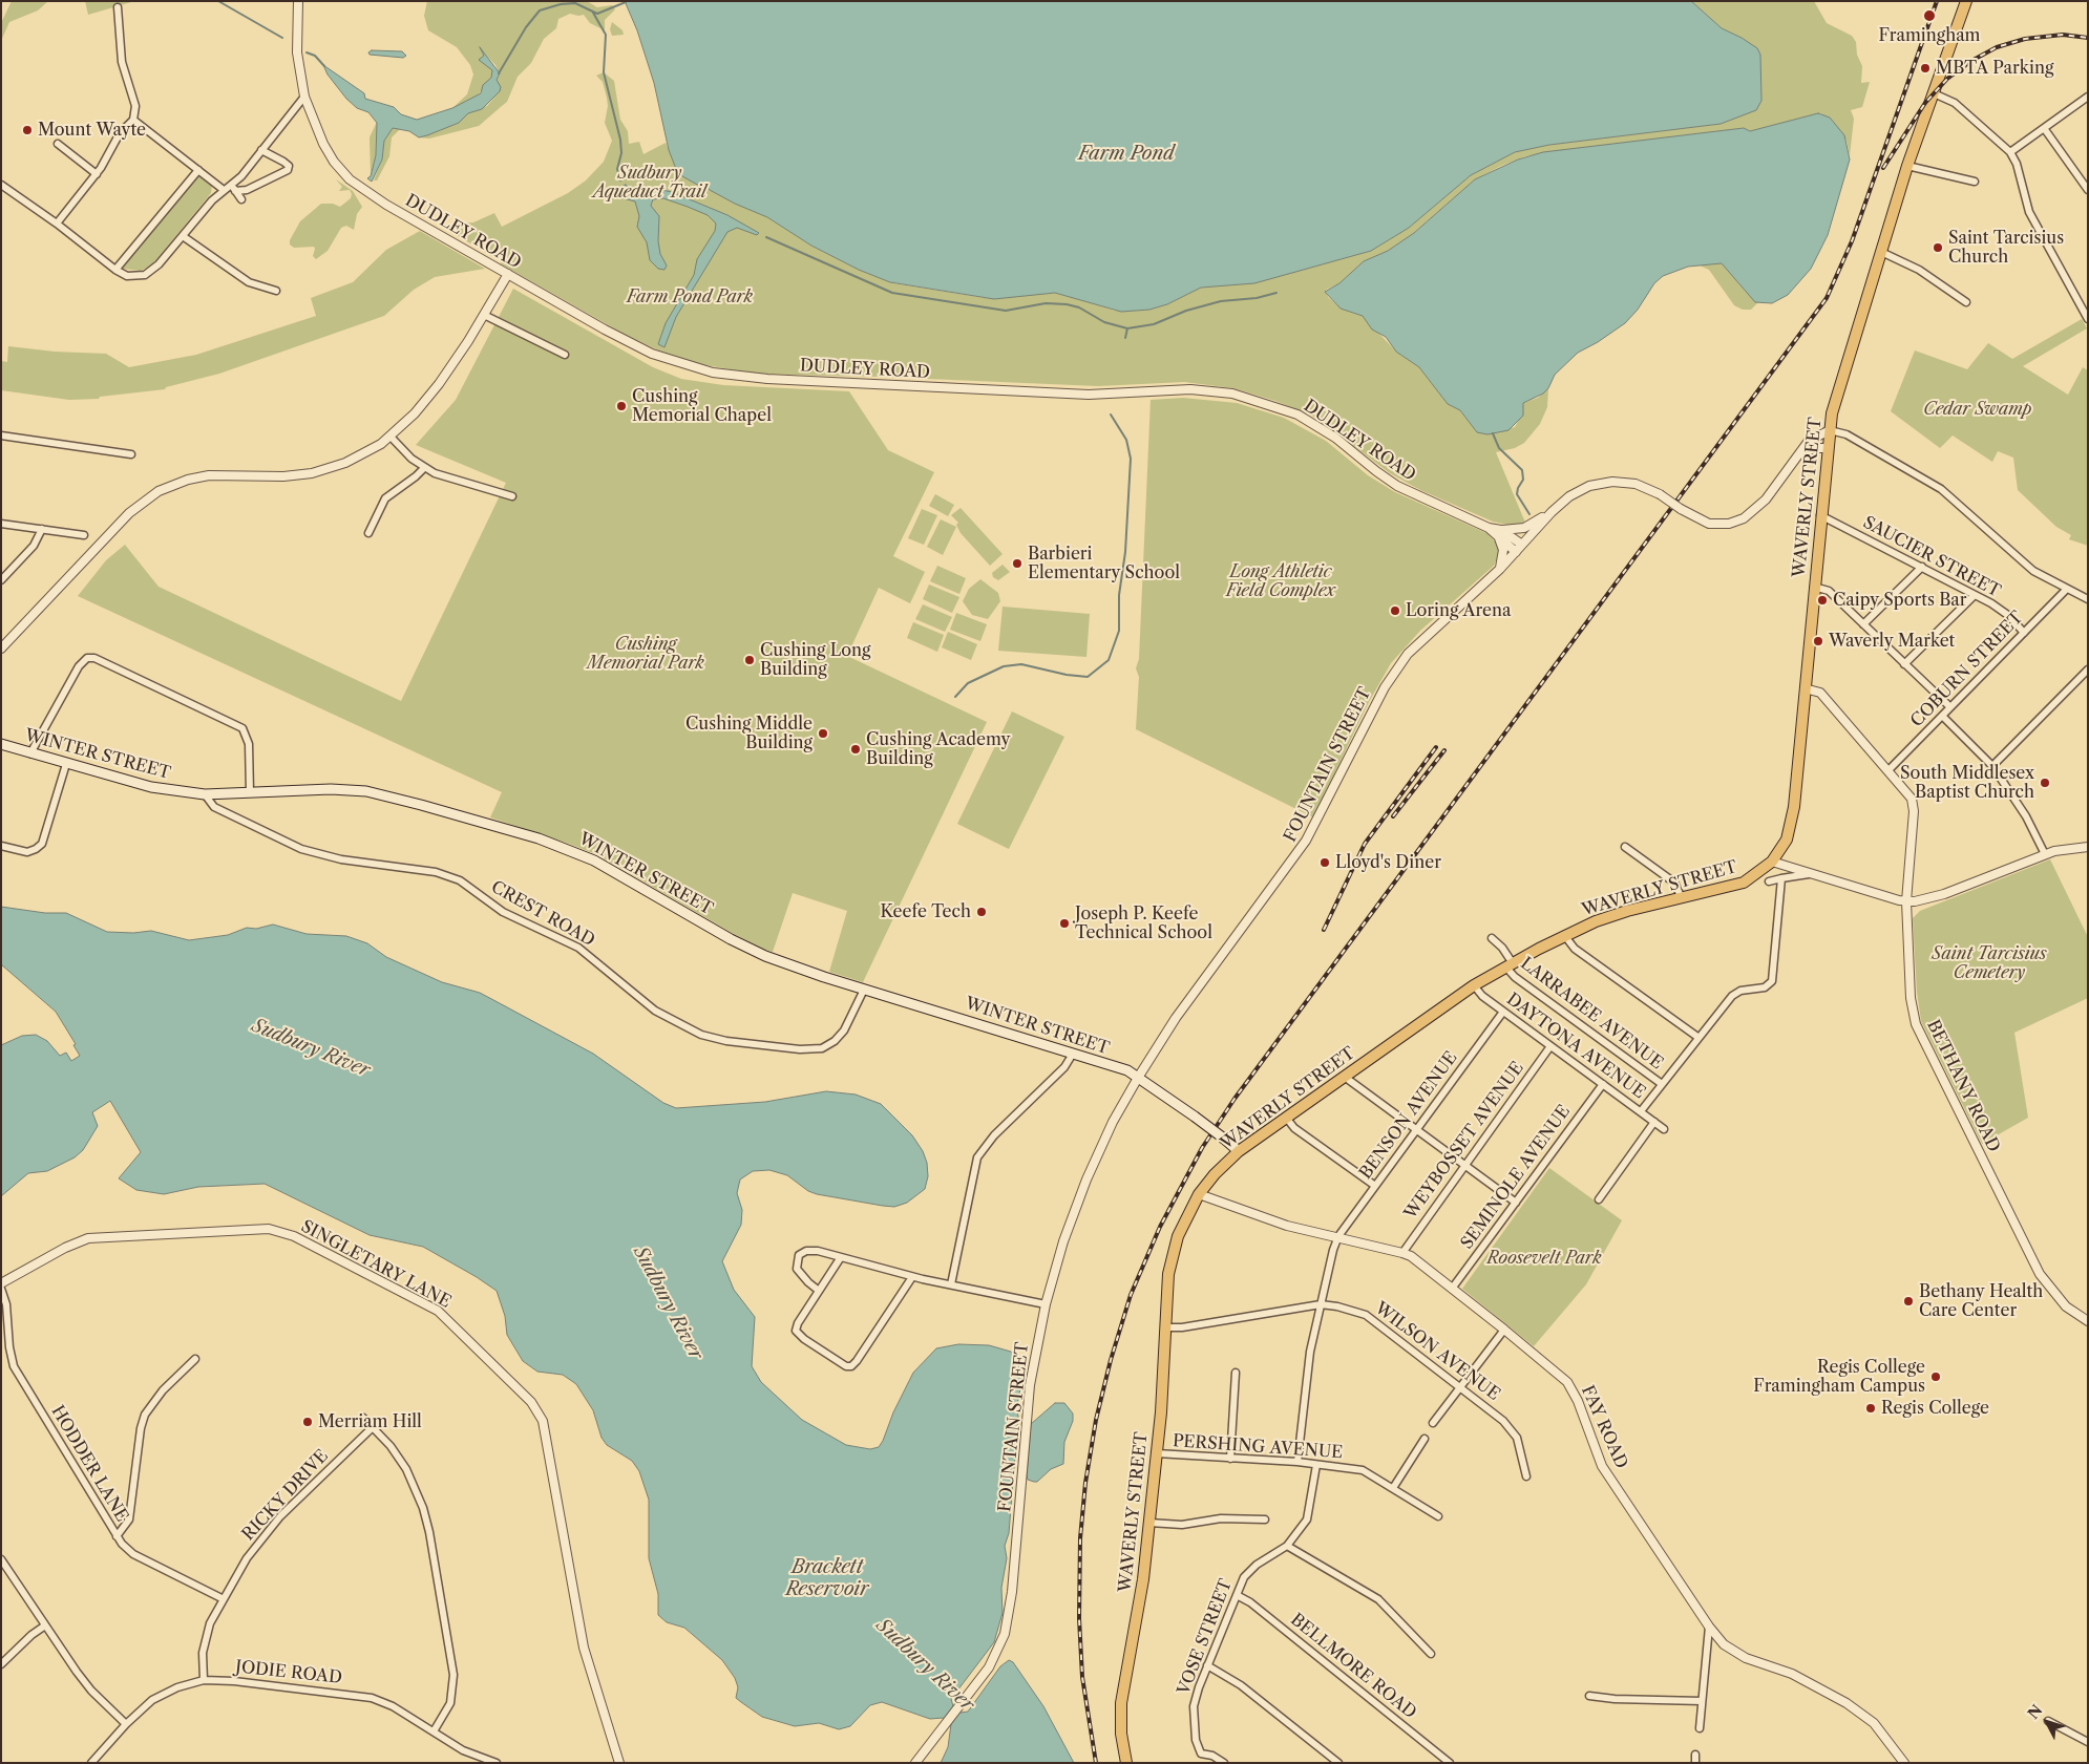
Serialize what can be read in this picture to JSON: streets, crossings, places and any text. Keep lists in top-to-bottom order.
{
  "streets": {
    "main road": ["WAVERLY STREET", "WINTER STREET"],
    "street": [
      "DUDLEY ROAD",
      "SAUCIER STREET",
      "COBURN STREET",
      "FOUNTAIN STREET",
      "CREST ROAD",
      "LARRABEE AVENUE",
      "DAYTONA AVENUE",
      "BETHANY ROAD",
      "BENSON AVENUE",
      "WEYBOSSET AVENUE",
      "SEMINOLE AVENUE",
      "SINGLETARY LANE",
      "WILSON AVENUE",
      "FAY ROAD",
      "PERSHING AVENUE",
      "HODDER LANE",
      "RICKY DRIVE",
      "VOSE STREET",
      "BELLMORE ROAD",
      "JODIE ROAD"
    ]
  },
  "crossings": [
    ["DUDLEY ROAD", "FOUNTAIN STREET"],
    ["WAVERLY STREET", "SAUCIER STREET"],
    ["WAVERLY STREET", "WINTER STREET"],
    ["WAVERLY STREET", "FOUNTAIN STREET"],
    ["WAVERLY STREET", "LARRABEE AVENUE"],
    ["WAVERLY STREET", "DAYTONA AVENUE"],
    ["WAVERLY STREET", "BETHANY ROAD"],
    ["WAVERLY STREET", "WILSON AVENUE"],
    ["WAVERLY STREET", "FAY ROAD"],
    ["WAVERLY STREET", "PERSHING AVENUE"],
    ["SAUCIER STREET", "COBURN STREET"],
    ["COBURN STREET", "BETHANY ROAD"],
    ["WINTER STREET", "FOUNTAIN STREET"],
    ["WINTER STREET", "CREST ROAD"],
    ["DAYTONA AVENUE", "BENSON AVENUE"],
    ["DAYTONA AVENUE", "WEYBOSSET AVENUE"],
    ["DAYTONA AVENUE", "SEMINOLE AVENUE"],
    ["BENSON AVENUE", "WILSON AVENUE"],
    ["BENSON AVENUE", "FAY ROAD"],
    ["BENSON AVENUE", "PERSHING AVENUE"],
    ["WEYBOSSET AVENUE", "FAY ROAD"],
    ["SEMINOLE AVENUE", "FAY ROAD"],
    ["PERSHING AVENUE", "VOSE STREET"],
    ["HODDER LANE", "RICKY DRIVE"],
    ["RICKY DRIVE", "JODIE ROAD"],
    ["VOSE STREET", "BELLMORE ROAD"]
  ],
  "water": ["Farm Pond", "Sudbury River", "Brackett Reservoir"],
  "parks": [
    "Sudbury Aqueduct Trail",
    "Farm Pond Park",
    "Cedar Swamp",
    "Long Athletic Field Complex",
    "Cushing Memorial Park",
    "Saint Tarcisius Cemetery",
    "Roosevelt Park"
  ],
  "places": [
    "Framingham",
    "MBTA Parking",
    "Mount Wayte",
    "Saint Tarcisius Church",
    "Cushing Memorial Chapel",
    "Barbieri Elementary School",
    "Caipy Sports Bar",
    "Loring Arena",
    "Waverly Market",
    "Cushing Long Building",
    "Cushing Middle Building",
    "Cushing Academy Building",
    "South Middlesex Baptist Church",
    "Lloyd's Diner",
    "Keefe Tech",
    "Joseph P. Keefe Technical School",
    "Bethany Health Care Center",
    "Regis College Framingham Campus",
    "Regis College",
    "Merriam Hill"
  ],
  "north": "top left"
}
